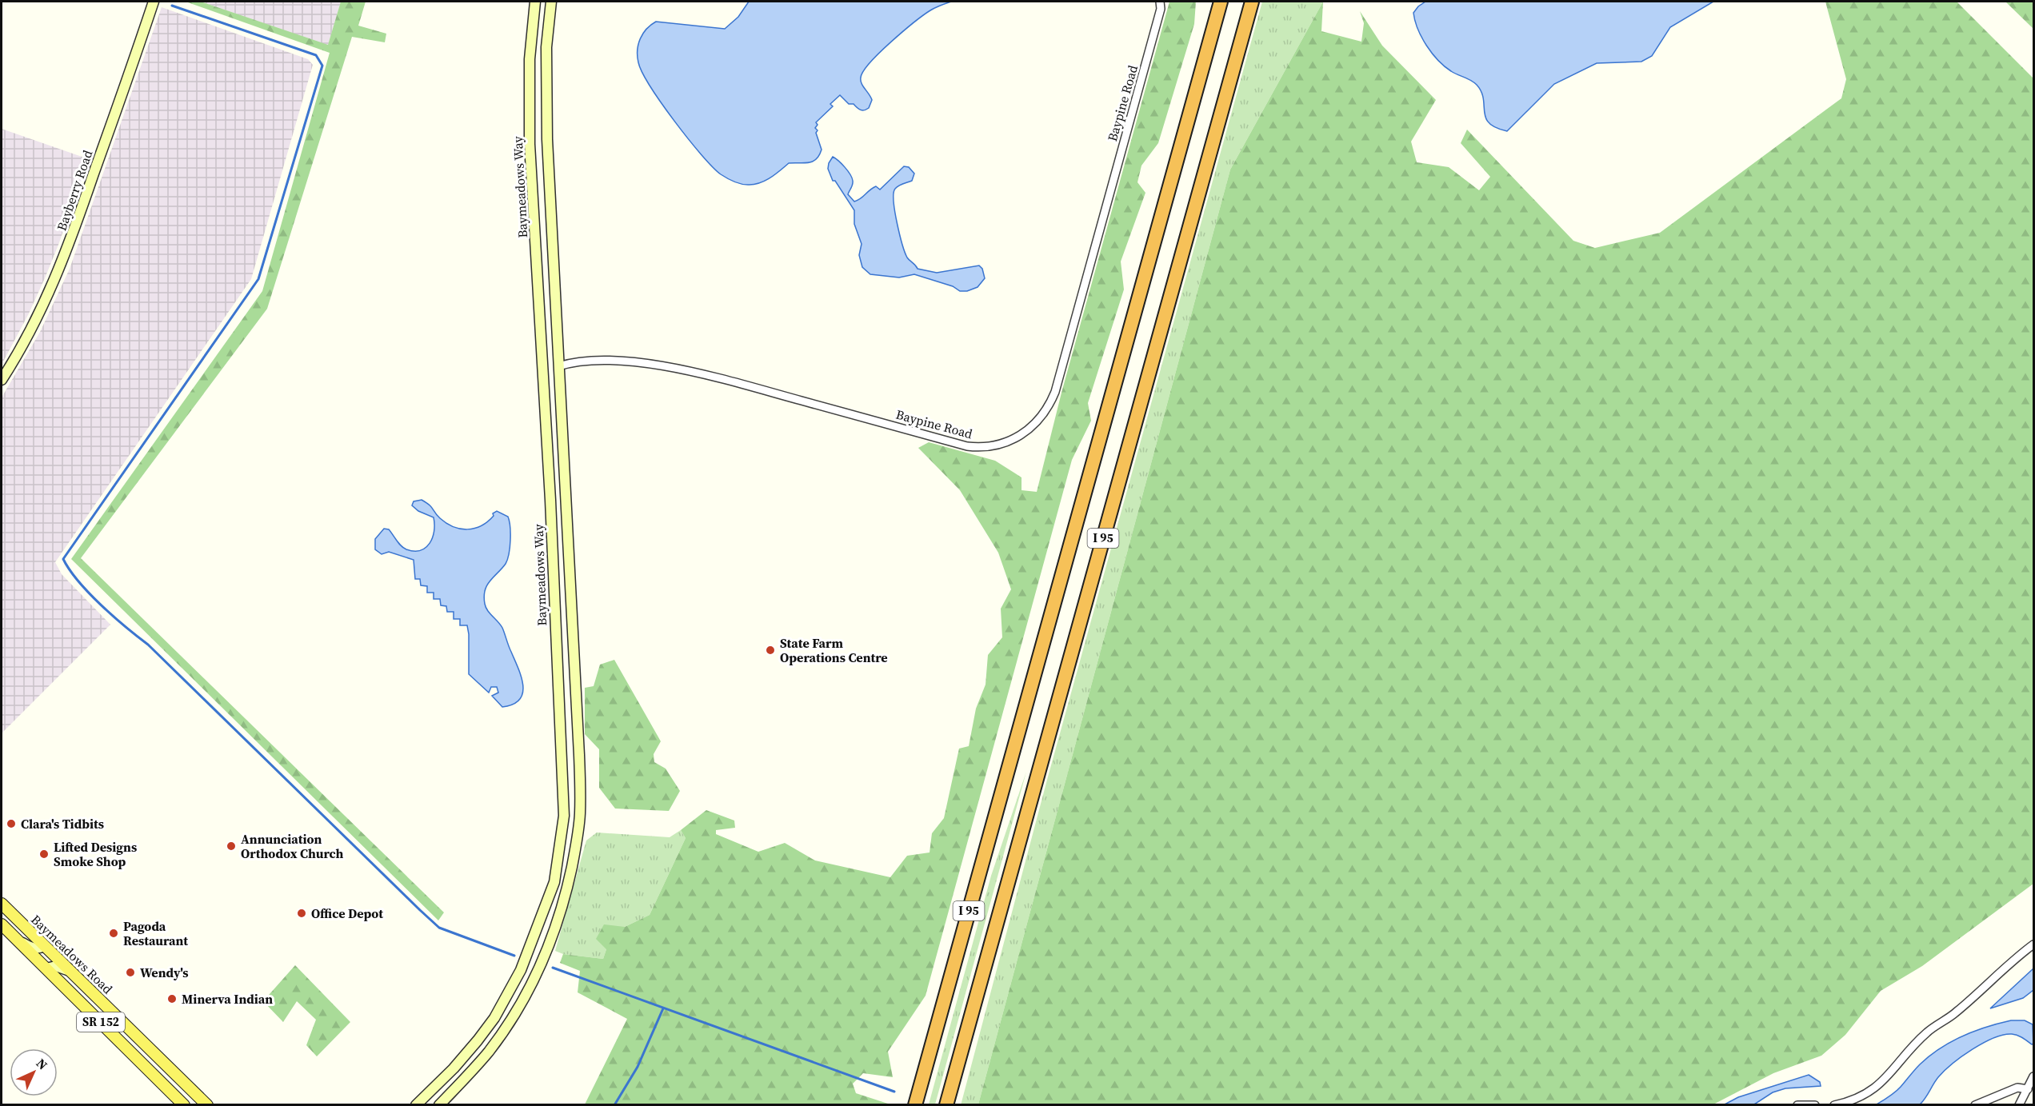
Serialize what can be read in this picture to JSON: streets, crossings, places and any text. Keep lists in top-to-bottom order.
{
  "streets": {
    "highway": ["I 95"],
    "main road": ["Baymeadows Road", "SR 152"],
    "street": ["Baypine Road", "Baymeadows Way", "Bayberry Road"]
  },
  "places": [
    "State Farm Operations Centre",
    "Clara's Tidbits",
    "Annunciation Orthodox Church",
    "Lifted Designs Smoke Shop",
    "Office Depot",
    "Pagoda Restaurant",
    "Wendy's",
    "Minerva Indian"
  ],
  "north": "top right"
}
